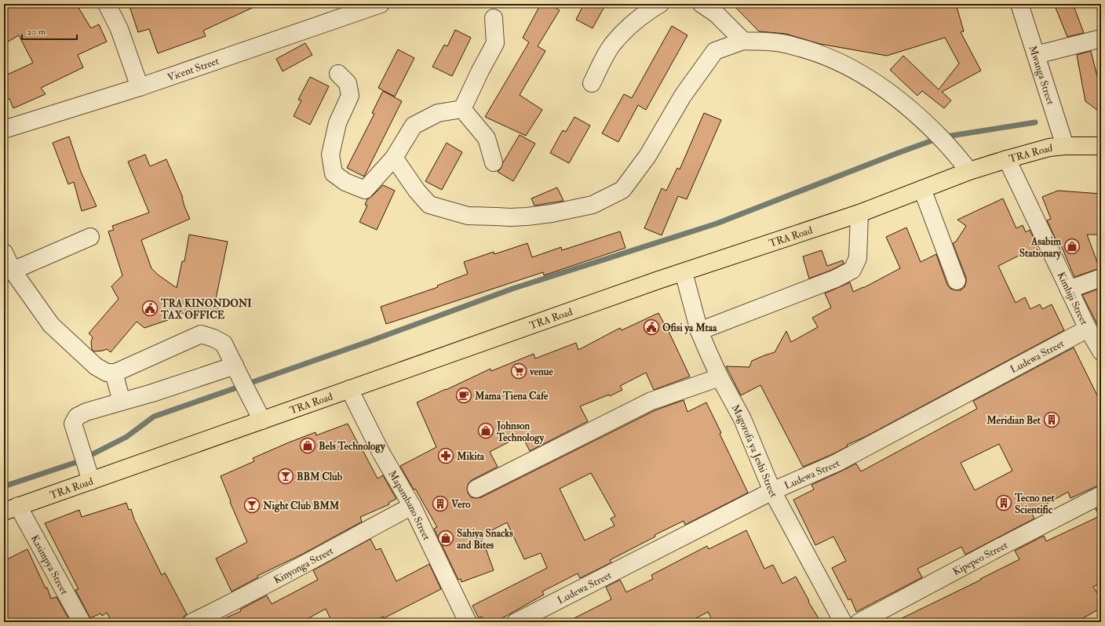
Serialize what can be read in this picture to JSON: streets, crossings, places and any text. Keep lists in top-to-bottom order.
{
  "streets": {
    "main road": ["TRA Road"],
    "street": [
      "Vicent Street",
      "Mwanga Street",
      "Kimbiji Street",
      "Ludewa Street",
      "Magorofa ya Jeshi Street",
      "Mapambano Street",
      "Kipepeo Street",
      "Kasimpya Street",
      "Kinyonga Street"
    ]
  },
  "crossings": [
    ["Mwanga Street", "TRA Road"],
    ["TRA Road", "Kimbiji Street"],
    ["TRA Road", "Magorofa ya Jeshi Street"],
    ["TRA Road", "Mapambano Street"],
    ["TRA Road", "Kasimpya Street"],
    ["Kimbiji Street", "Ludewa Street"],
    ["Ludewa Street", "Magorofa ya Jeshi Street"],
    ["Mapambano Street", "Kinyonga Street"]
  ],
  "places": {
    "shop": [
      "Asabim Stationary",
      "Johnson Technology",
      "Bels Technology",
      "Sahiya Snacks and Bites"
    ],
    "public building": ["TRA KINONDONI TAX OFFICE", "Ofisi ya Mtaa"],
    "supermarket": ["venue"],
    "cafe": ["Mama Tiena Cafe"],
    "building": ["Meridian Bet", "Tecno net Scientific", "Vero"],
    "pharmacy": ["Mikita"],
    "bar": ["BBM Club", "Night Club BMM"]
  },
  "scale_bar": "20 m"
}
